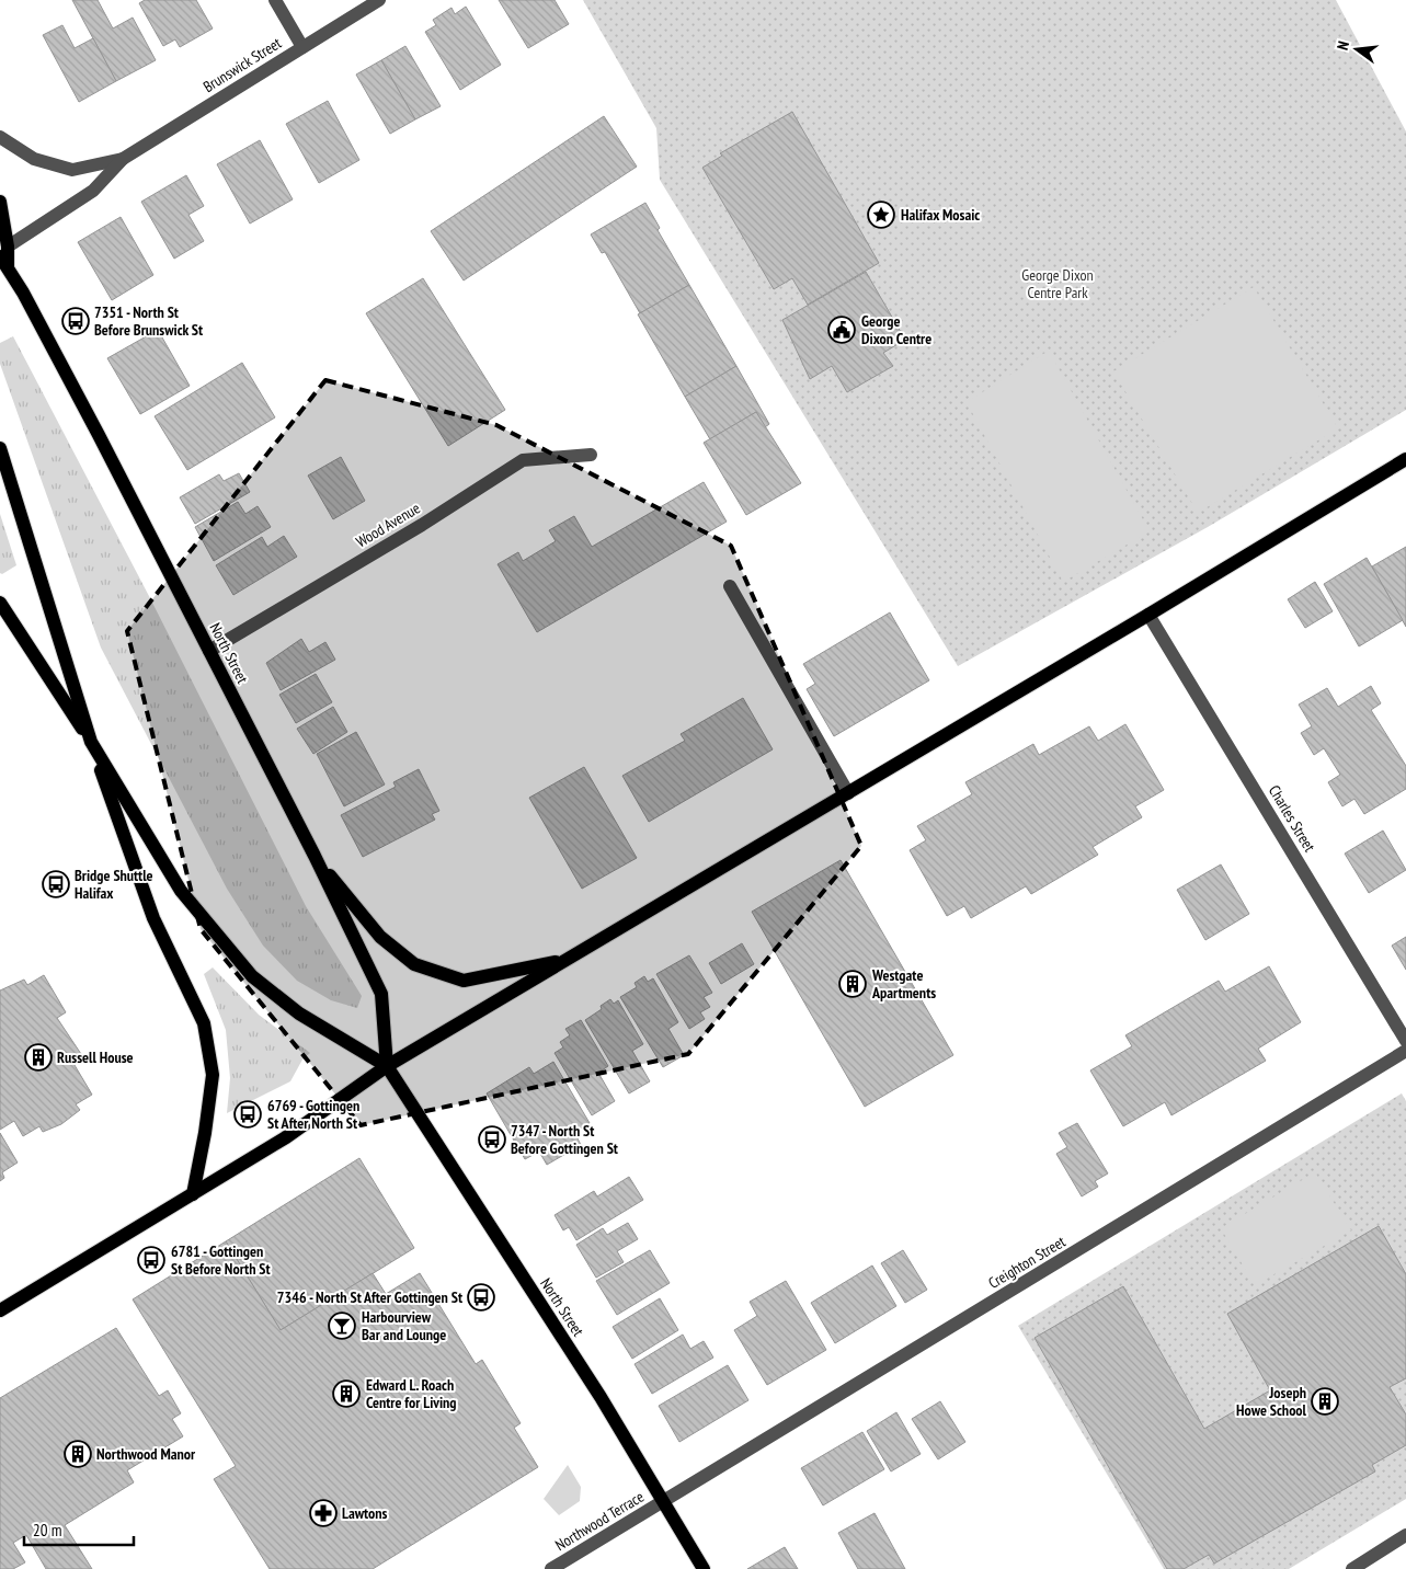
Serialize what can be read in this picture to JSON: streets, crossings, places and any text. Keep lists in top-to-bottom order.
{
  "streets": {
    "main road": ["North Street"],
    "street": [
      "Brunswick Street",
      "Wood Avenue",
      "Charles Street",
      "Creighton Street",
      "Northwood Terrace"
    ]
  },
  "crossings": [
    ["Brunswick Street", "North Street"],
    ["Wood Avenue", "North Street"],
    ["North Street", "Creighton Street"],
    ["North Street", "Northwood Terrace"],
    ["Creighton Street", "Northwood Terrace"]
  ],
  "parks": ["George Dixon Centre Park"],
  "places": {
    "place": ["Halifax Mosaic"],
    "bus stop": [
      "7351 - North St Before Brunswick St",
      "Bridge Shuttle Halifax",
      "6769 - Gottingen St After North St",
      "7347 - North St Before Gottingen St",
      "6781 - Gottingen St Before North St",
      "7346 - North St After Gottingen St"
    ],
    "public building": ["George Dixon Centre"],
    "building": [
      "Westgate Apartments",
      "Russell House",
      "Edward L. Roach Centre for Living",
      "Joseph Howe School",
      "Northwood Manor"
    ],
    "bar": ["Harbourview Bar and Lounge"],
    "pharmacy": ["Lawtons"]
  },
  "scale_bar": "20 m",
  "north": "left"
}
